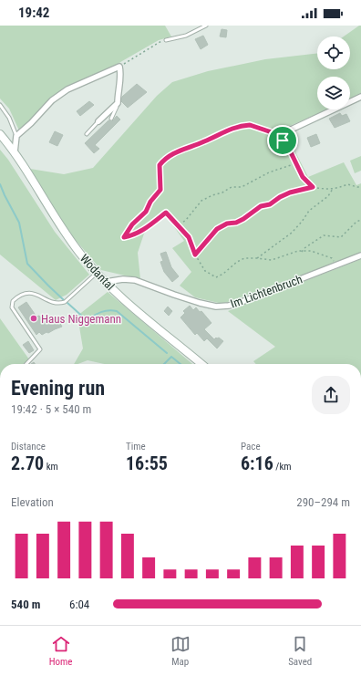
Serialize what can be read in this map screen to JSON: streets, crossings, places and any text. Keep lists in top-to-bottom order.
{
  "streets": {
    "main road": ["Wodantal"],
    "street": ["Im Lichtenbruch"]
  },
  "crossings": [
    ["Wodantal", "Im Lichtenbruch"]
  ],
  "places": ["Haus Niggemann"],
  "page": {
    "status": "19:42",
    "heading": ["Evening run", "19:42 · 5 × 540 m"],
    "stats": [
      ["Distance", "2.70 km"],
      ["Time", "16:55"],
      ["Pace", "6:16 /km"]
    ],
    "chart": ["Elevation", "290–294 m"],
    "list": [
      {
        "name": "540 m",
        "note": "6:04"
      }
    ],
    "tabs": ["Home", "Map", "Saved"]
  }
}
